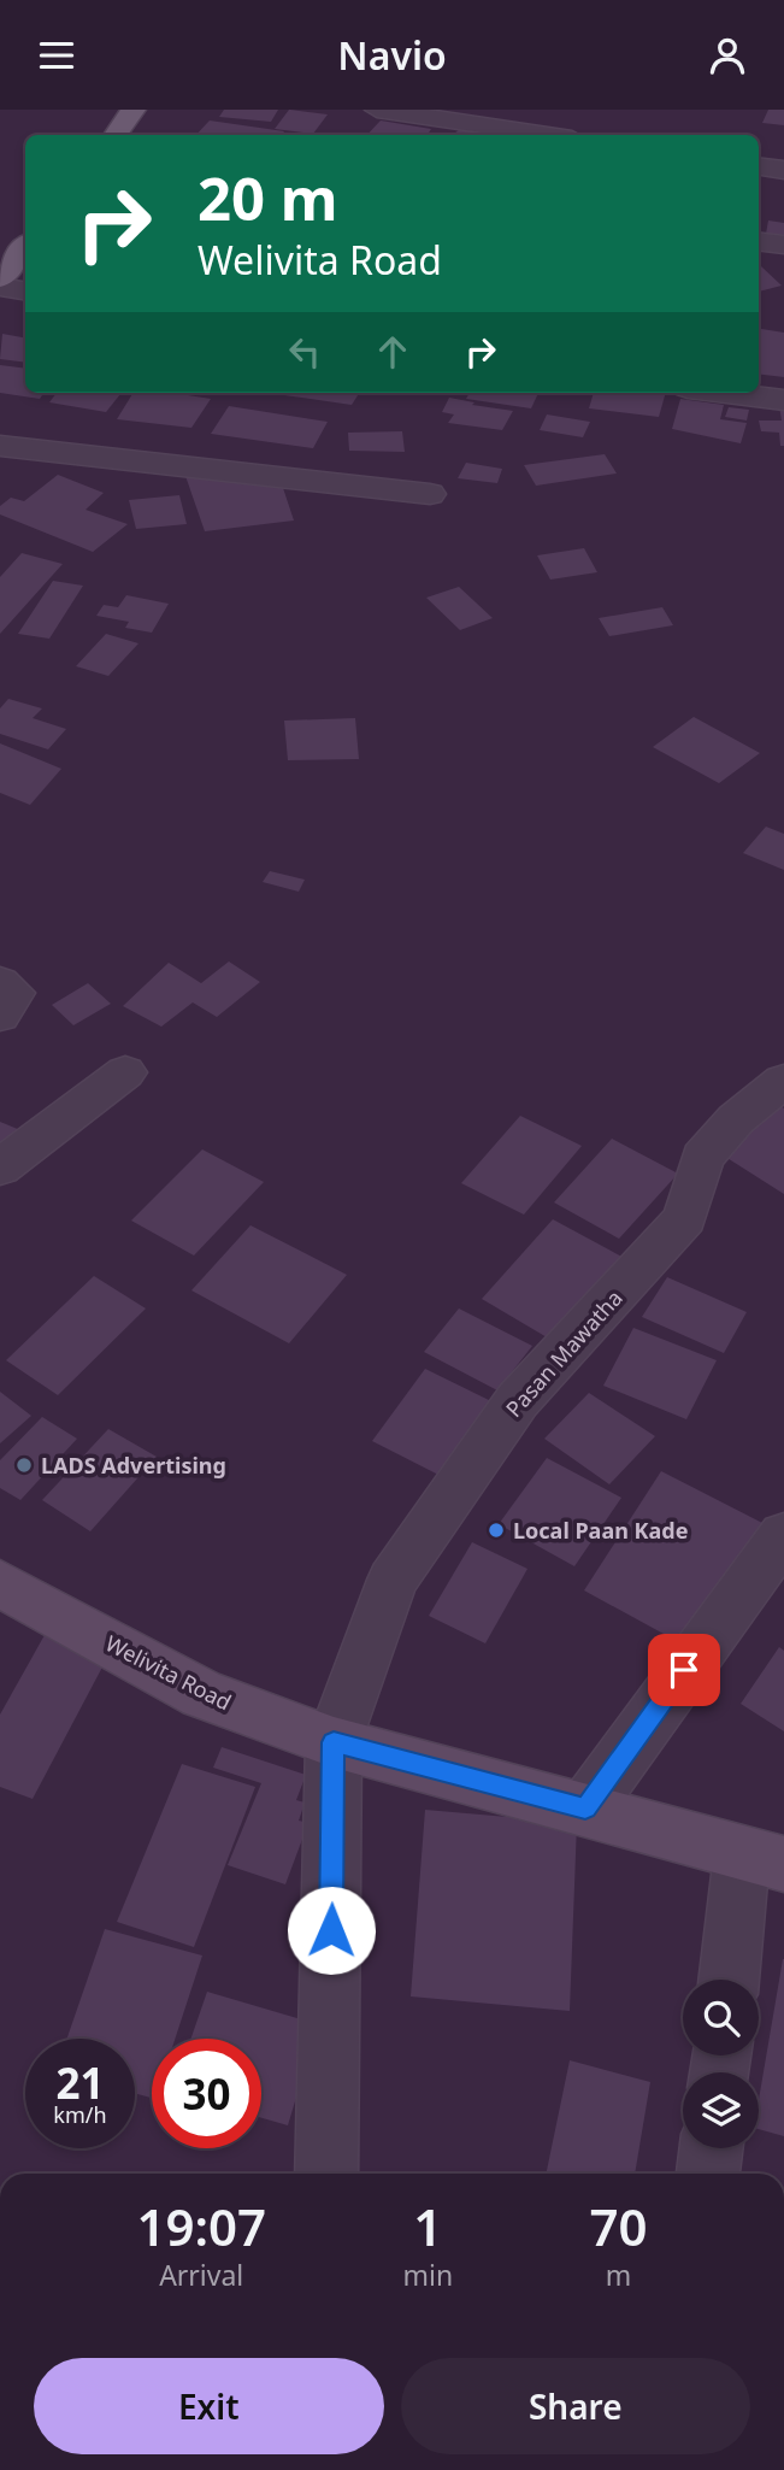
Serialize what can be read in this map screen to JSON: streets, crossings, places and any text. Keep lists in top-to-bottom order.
{
  "streets": {
    "street": ["Pasan Mawatha", "Welivita Road"]
  },
  "crossings": [
    ["Pasan Mawatha", "Welivita Road"]
  ],
  "places": ["LADS Advertising", "Local Paan Kade"],
  "page": {
    "header": "Navio",
    "turn": ["20 m", "Welivita Road"],
    "speed": "21 km/h",
    "limit": "30",
    "eta": [
      "19:07",
      "Arrival",
      "1",
      "min",
      "70",
      "m"
    ],
    "buttons": ["Exit", "Share"]
  }
}
